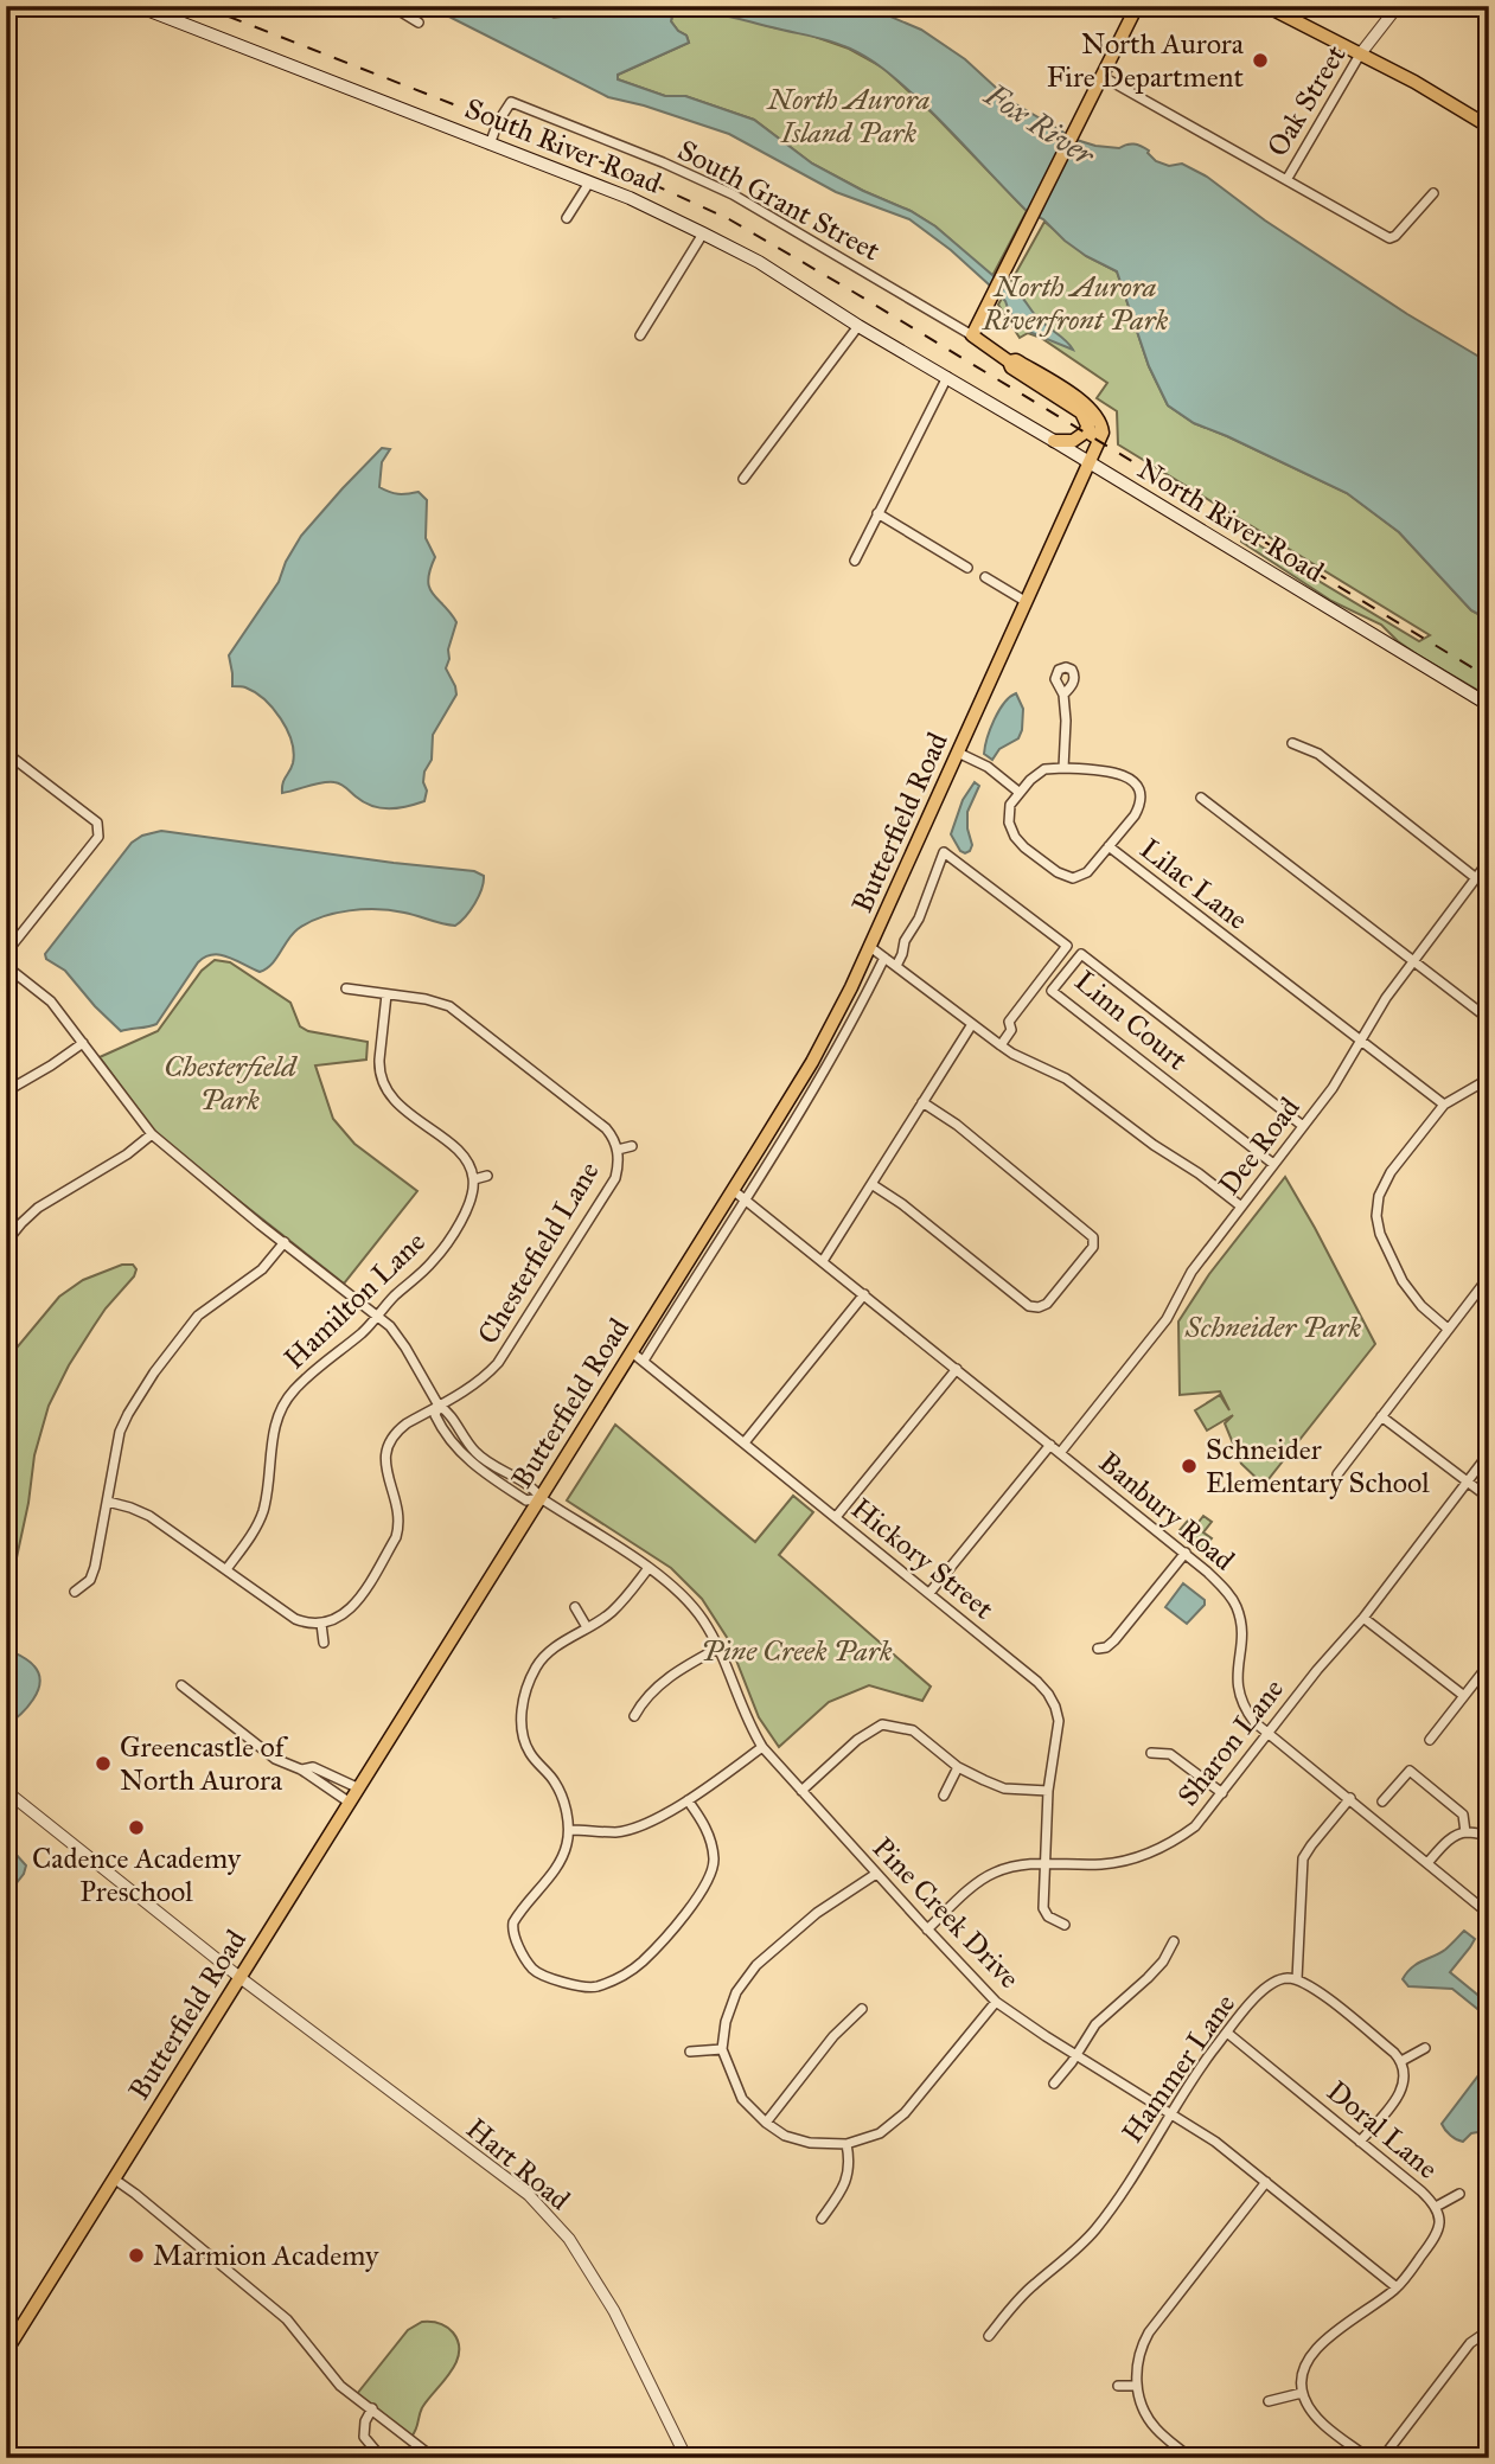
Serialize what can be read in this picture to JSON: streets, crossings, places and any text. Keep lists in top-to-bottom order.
{
  "streets": {
    "main road": ["South River Road", "North River Road", "Butterfield Road"],
    "street": [
      "Oak Street",
      "South Grant Street",
      "Lilac Lane",
      "Linn Court",
      "Dee Road",
      "Chesterfield Lane",
      "Hamilton Lane",
      "Banbury Road",
      "Hickory Street",
      "Sharon Lane",
      "Pine Creek Drive",
      "Hammer Lane",
      "Doral Lane",
      "Hart Road"
    ]
  },
  "crossings": [
    ["South River Road", "South Grant Street"],
    ["South River Road", "North River Road"],
    ["North River Road", "Butterfield Road"],
    ["Butterfield Road", "Banbury Road"],
    ["Butterfield Road", "Hickory Street"],
    ["Butterfield Road", "Pine Creek Drive"],
    ["Butterfield Road", "Hart Road"],
    ["Lilac Lane", "Dee Road"],
    ["Linn Court", "Dee Road"],
    ["Dee Road", "Banbury Road"],
    ["Chesterfield Lane", "Pine Creek Drive"],
    ["Hamilton Lane", "Pine Creek Drive"],
    ["Banbury Road", "Sharon Lane"],
    ["Hickory Street", "Sharon Lane"],
    ["Sharon Lane", "Pine Creek Drive"],
    ["Pine Creek Drive", "Hammer Lane"],
    ["Pine Creek Drive", "Doral Lane"],
    ["Hammer Lane", "Doral Lane"]
  ],
  "water": ["Fox River"],
  "parks": [
    "North Aurora Island Park",
    "North Aurora Riverfront Park",
    "Chesterfield Park",
    "Schneider Park",
    "Pine Creek Park"
  ],
  "places": [
    "North Aurora Fire Department",
    "Schneider Elementary School",
    "Greencastle of North Aurora",
    "Cadence Academy Preschool",
    "Marmion Academy"
  ]
}
